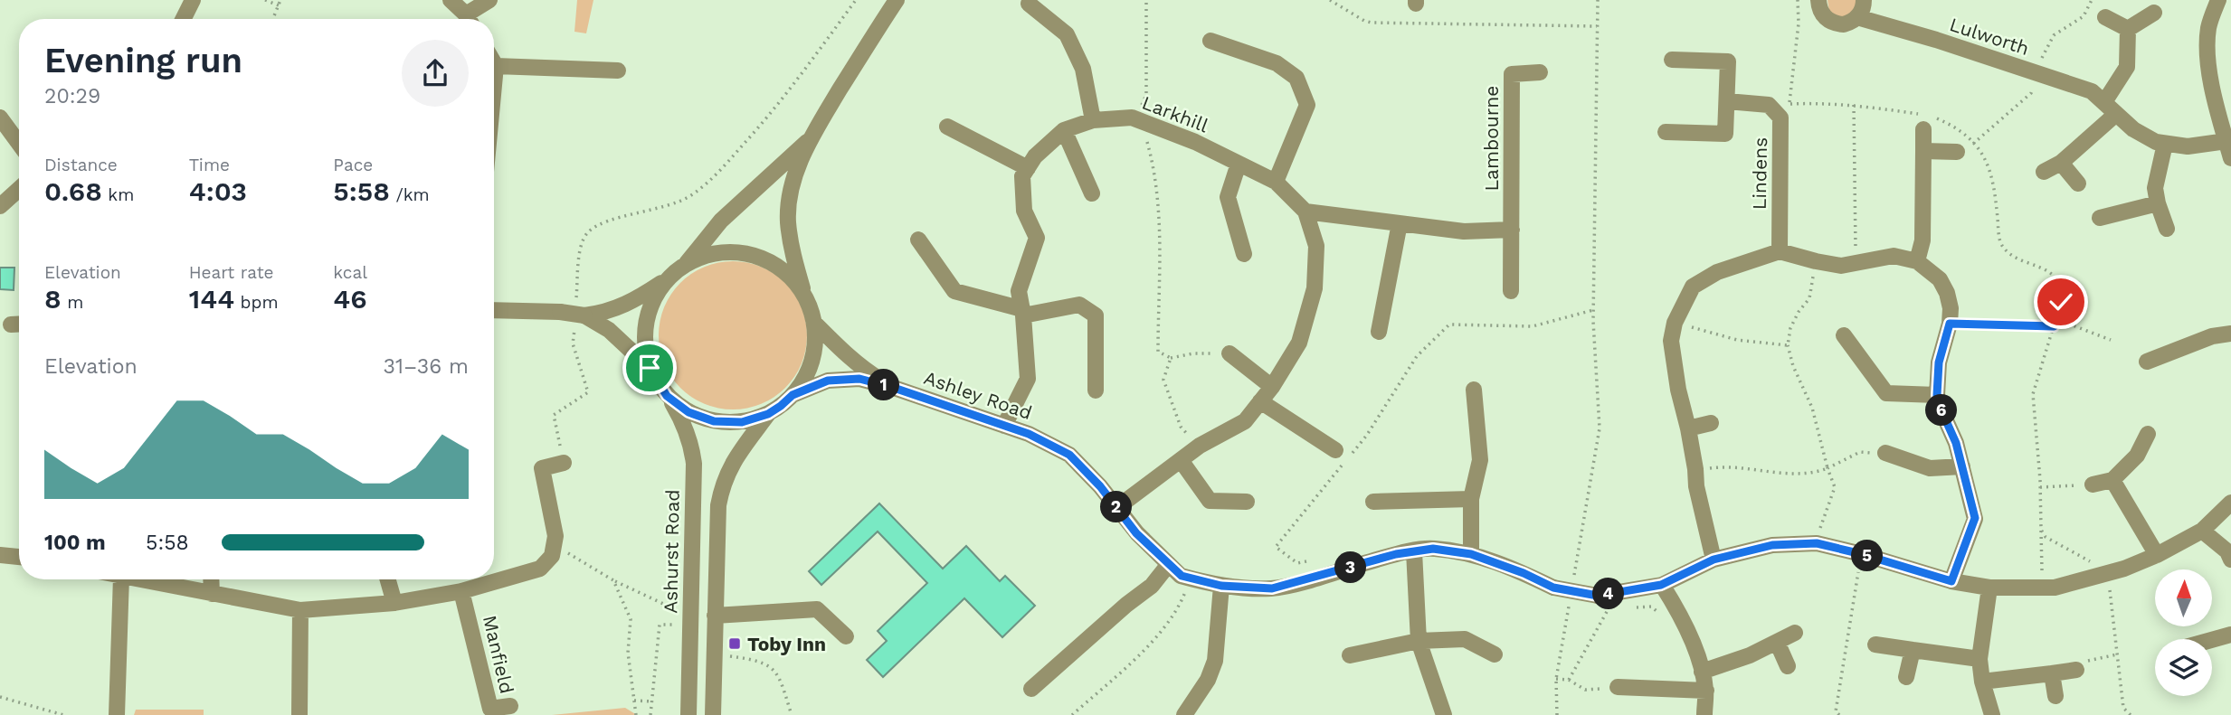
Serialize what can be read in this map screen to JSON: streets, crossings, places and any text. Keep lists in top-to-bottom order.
{
  "streets": {
    "street": [
      "Lulworth",
      "Larkhill",
      "Lambourne",
      "Lindens",
      "Ashley Road",
      "Ashurst Road",
      "Manfield"
    ]
  },
  "crossings": [
    ["Larkhill", "Ashley Road"],
    ["Ashley Road", "Ashurst Road"]
  ],
  "places": {
    "transit": ["Toby Inn"]
  },
  "north": "top",
  "page": {
    "heading": ["Evening run", "20:29"],
    "stats": [
      ["Distance", "0.68 km"],
      ["Time", "4:03"],
      ["Pace", "5:58 /km"],
      ["Elevation", "8 m"],
      ["Heart rate", "144 bpm"],
      ["kcal", "46"]
    ],
    "chart": ["Elevation", "31–36 m"],
    "pins": [
      "1",
      "6",
      "2",
      "5",
      "3",
      "4"
    ],
    "list": [
      {
        "name": "100 m",
        "note": "5:58"
      }
    ]
  }
}
